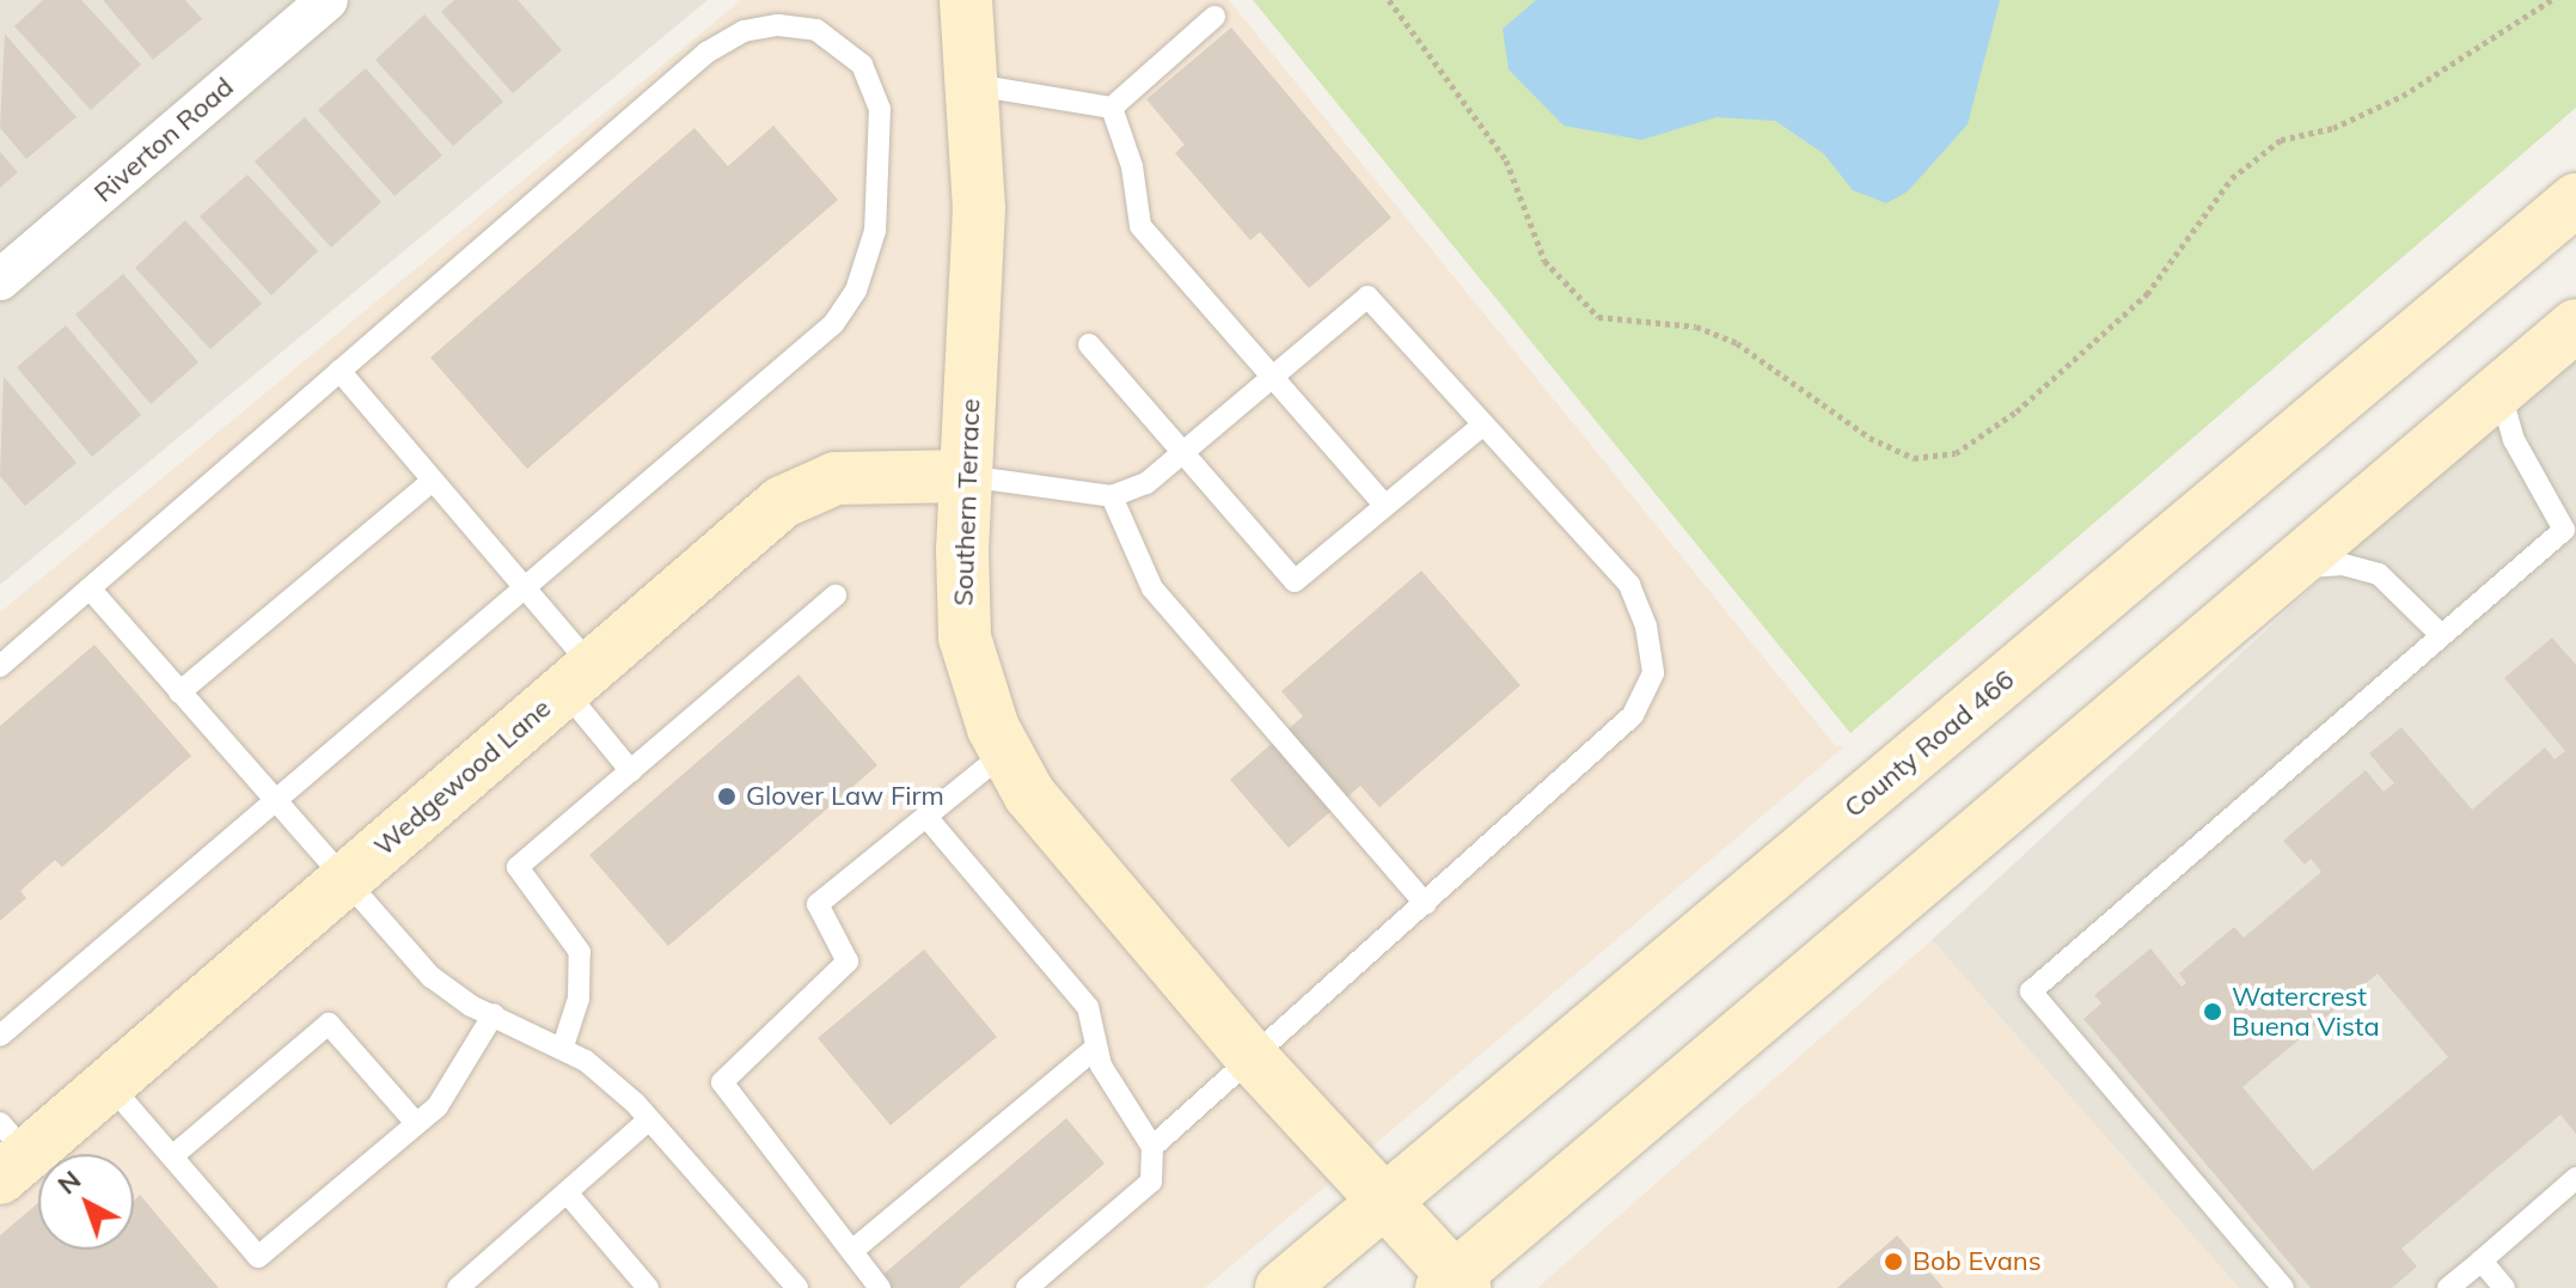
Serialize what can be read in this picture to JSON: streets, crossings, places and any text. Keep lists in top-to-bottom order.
{
  "streets": {
    "main road": ["Southern Terrace", "County Road 466", "Wedgewood Lane"],
    "street": ["Riverton Road"]
  },
  "crossings": [
    ["Southern Terrace", "County Road 466"],
    ["Southern Terrace", "Wedgewood Lane"]
  ],
  "places": ["Glover Law Firm", "Watercrest Buena Vista", "Bob Evans"],
  "north": "top left"
}
